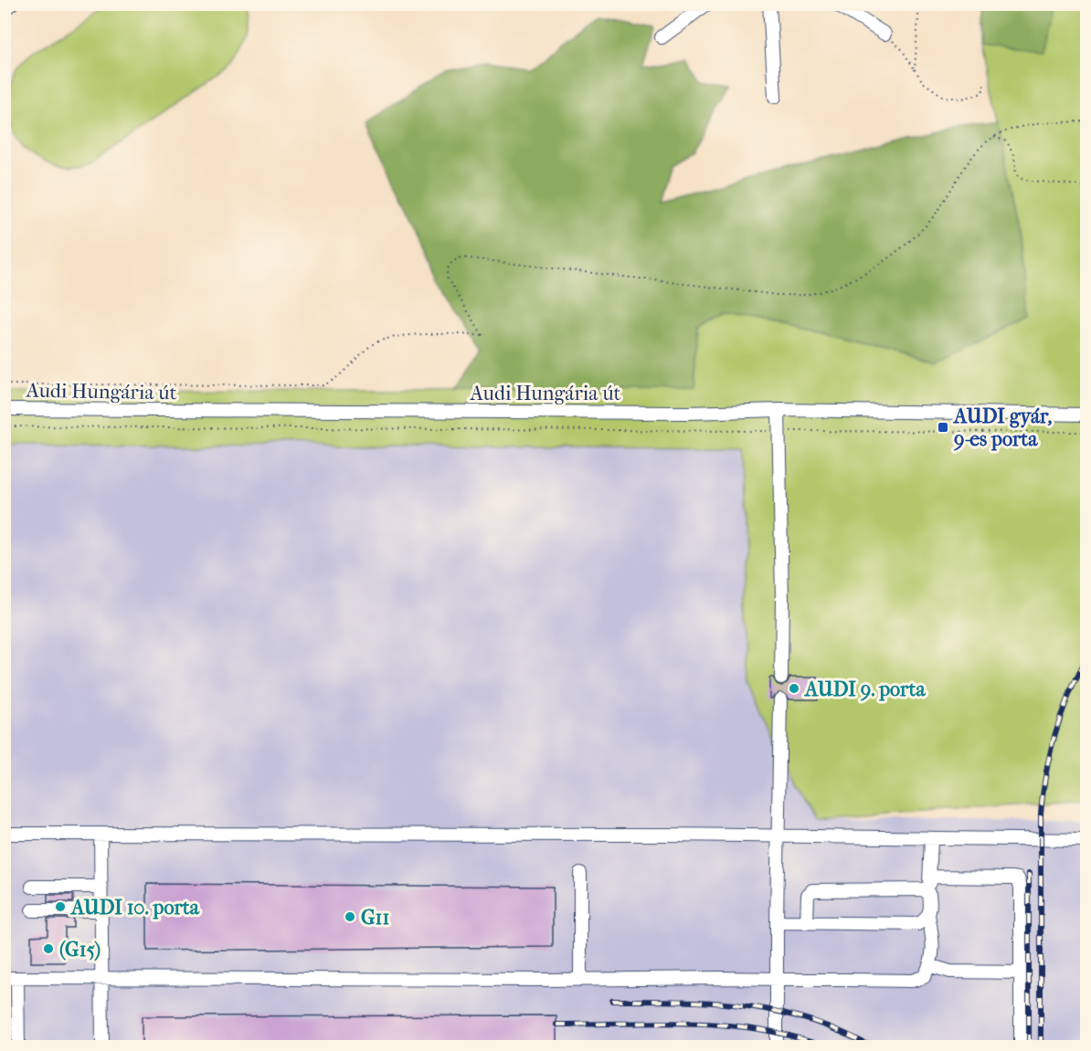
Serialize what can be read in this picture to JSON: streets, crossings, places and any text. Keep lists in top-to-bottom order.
{
  "streets": {
    "street": ["Audi Hungária út"]
  },
  "places": {
    "transit": ["AUDI gyár, 9-es porta"],
    "other": [
      "AUDI 9. porta",
      "AUDI 10. porta",
      "G11",
      "(G15)"
    ]
  }
}
